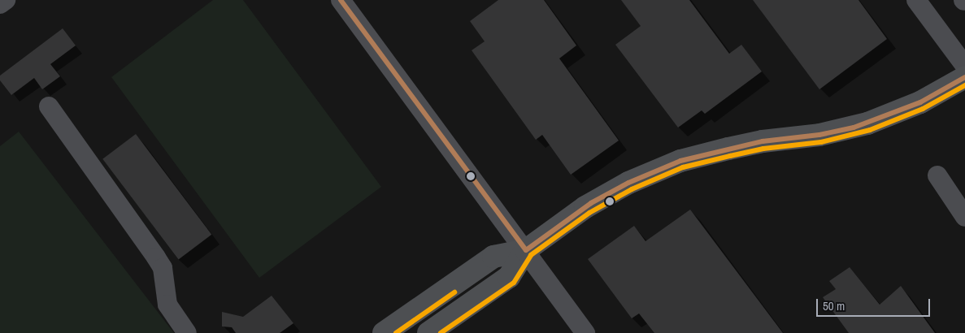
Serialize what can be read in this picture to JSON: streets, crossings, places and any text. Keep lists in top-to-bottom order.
{
  "scale_bar": "50 m"
}
